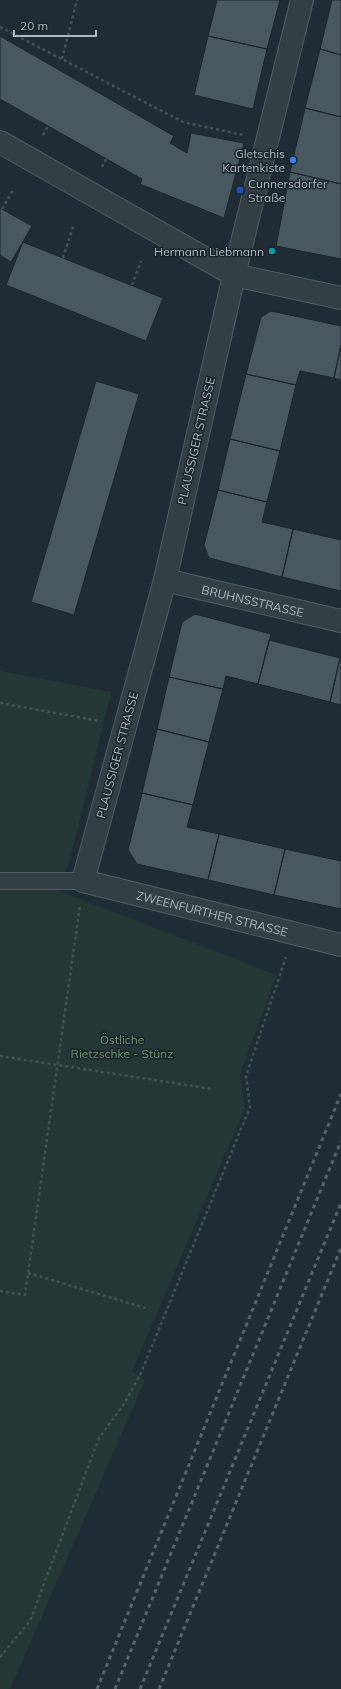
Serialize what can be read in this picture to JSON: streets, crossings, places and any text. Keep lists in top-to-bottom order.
{
  "streets": {
    "street": ["PLAUSSIGER STRASSE", "BRUHNSSTRASSE", "ZWEENFURTHER STRASSE"]
  },
  "crossings": [
    ["PLAUSSIGER STRASSE", "BRUHNSSTRASSE"],
    ["PLAUSSIGER STRASSE", "ZWEENFURTHER STRASSE"]
  ],
  "parks": ["Östliche Rietzschke - Stünz"],
  "places": {
    "other": ["Gletschis Kartenkiste", "Hermann Liebmann"],
    "transit": ["Cunnersdorfer Straße"]
  },
  "scale_bar": "20 m"
}
